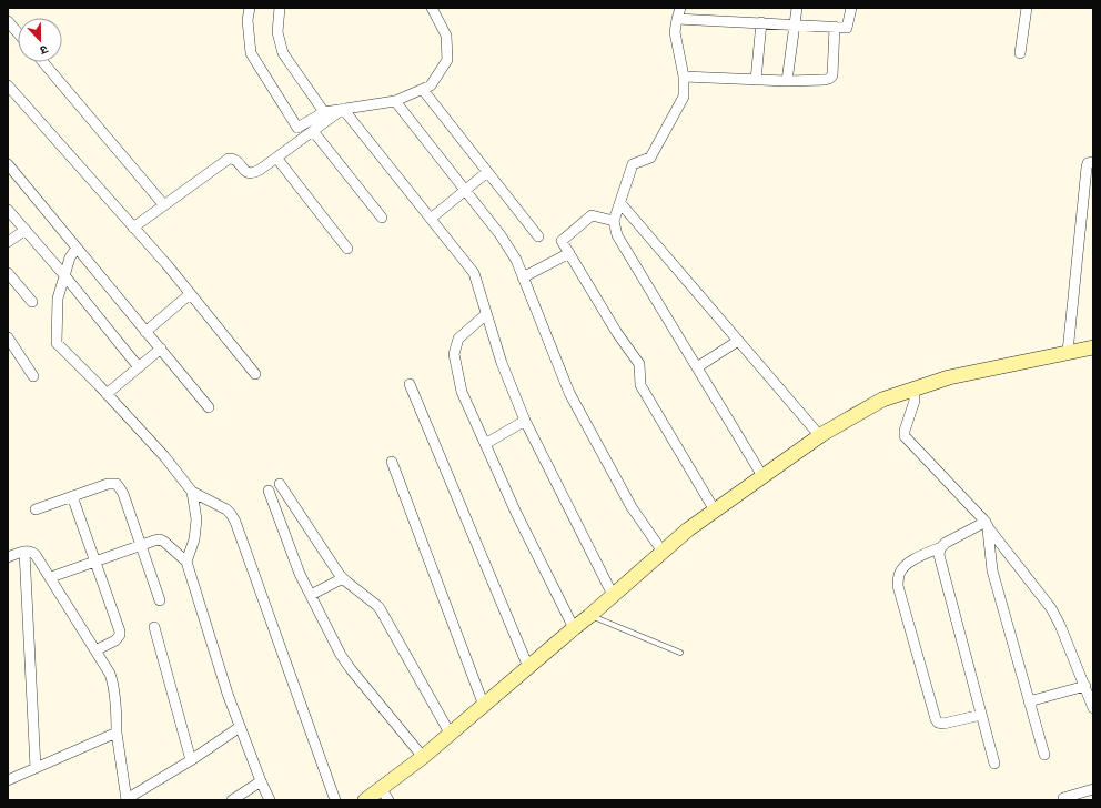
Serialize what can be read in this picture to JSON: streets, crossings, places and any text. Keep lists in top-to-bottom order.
{
  "north": "bottom"
}
